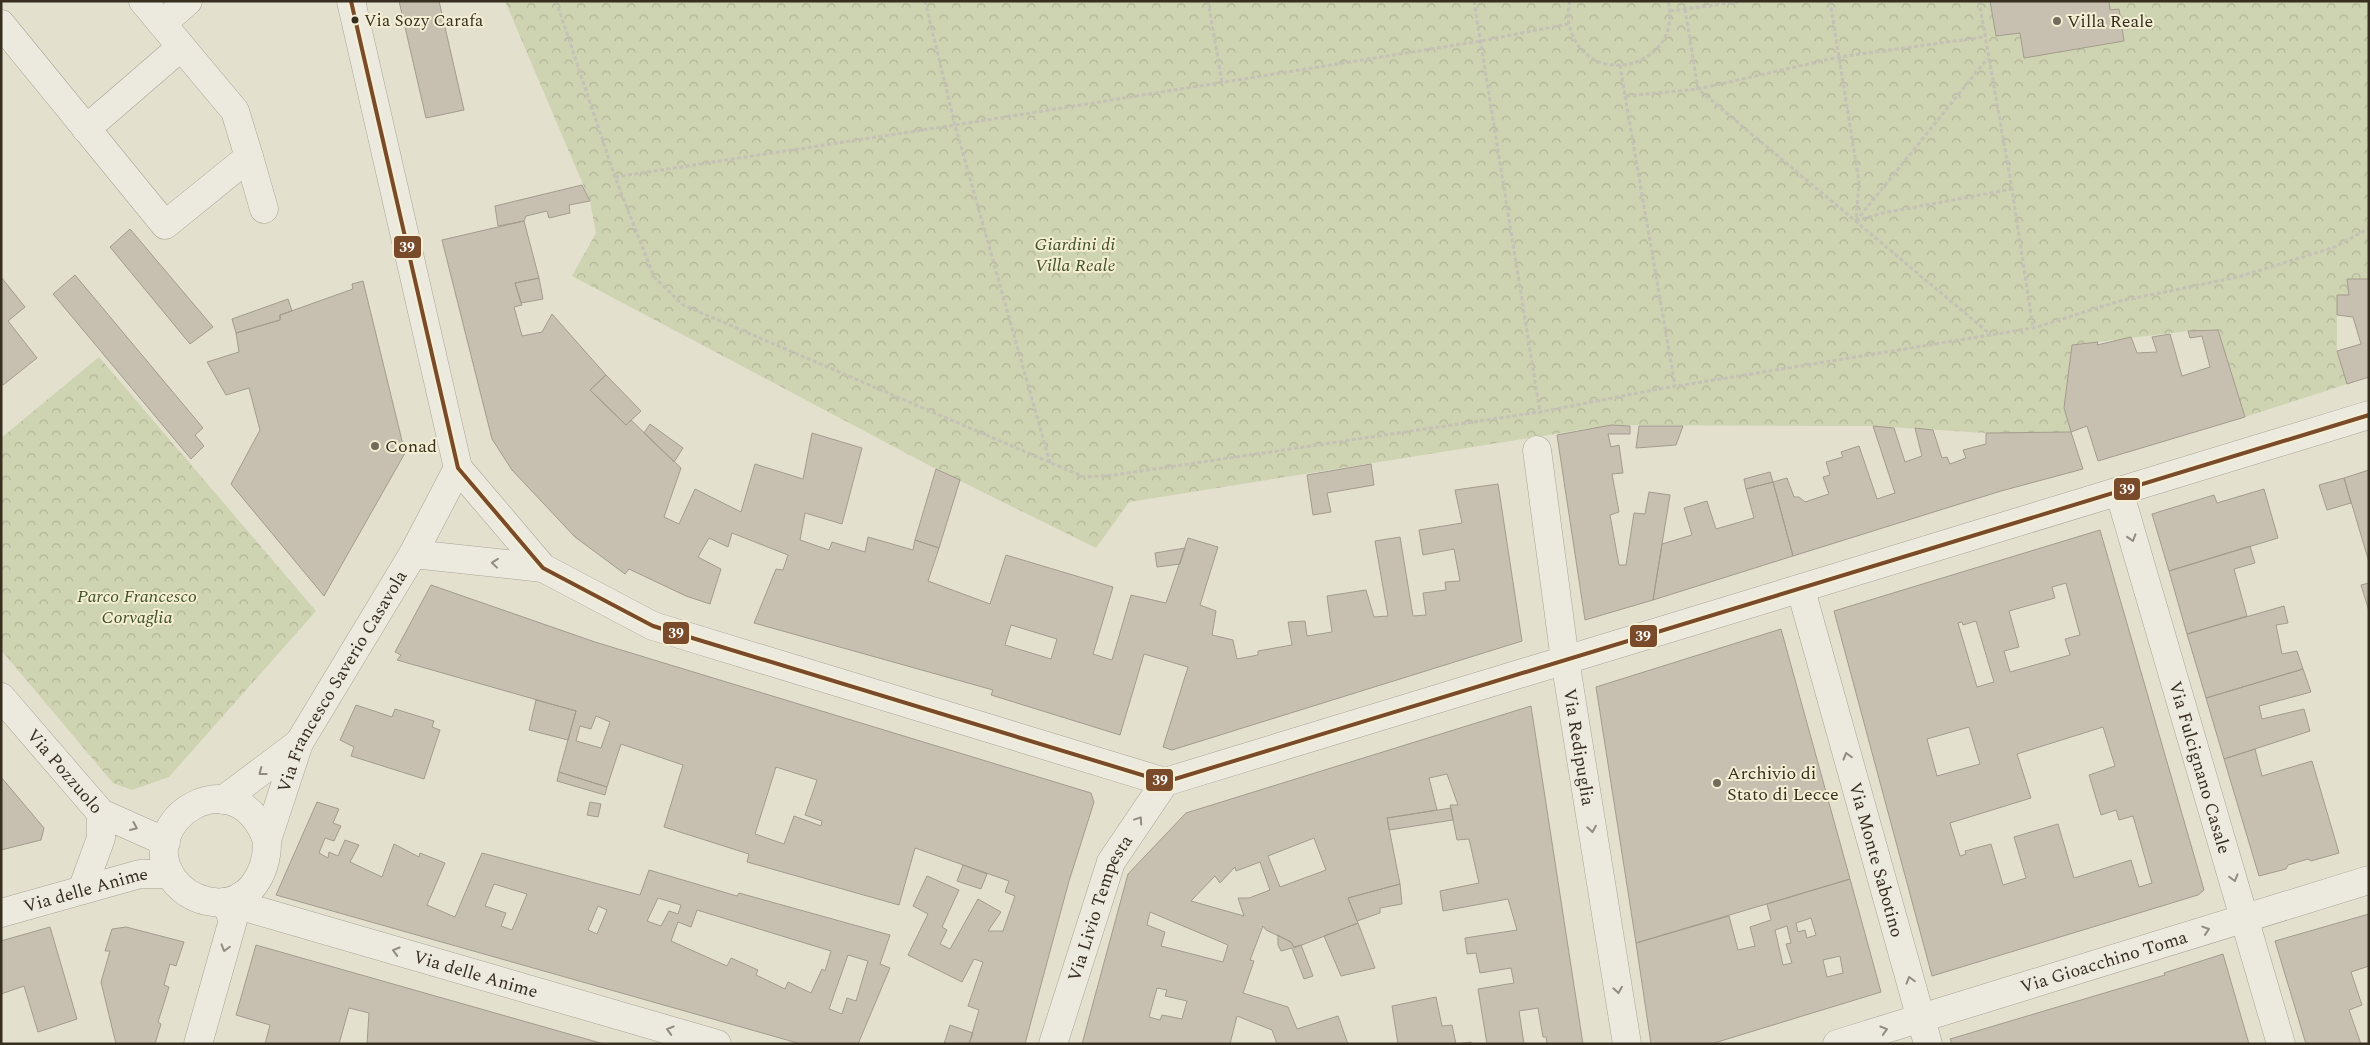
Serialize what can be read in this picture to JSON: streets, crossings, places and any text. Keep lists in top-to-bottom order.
{
  "streets": {
    "street": [
      "Via Francesco Saverio Casavola",
      "Via Redipuglia",
      "Via Fulcignano Casale",
      "Via Pozzuolo",
      "Via Monte Sabotino",
      "Via delle Anime",
      "Via Livio Tempesta",
      "Via Gioacchino Toma"
    ]
  },
  "crossings": [
    ["Via Francesco Saverio Casavola", "Via Pozzuolo"],
    ["Via Francesco Saverio Casavola", "Via delle Anime"],
    ["Via Fulcignano Casale", "Via Gioacchino Toma"],
    ["Via Pozzuolo", "Via delle Anime"],
    ["Via Monte Sabotino", "Via Gioacchino Toma"]
  ],
  "one_way": [
    "Via Redipuglia",
    "Via Fulcignano Casale",
    "Via Monte Sabotino",
    "Via delle Anime",
    "Via Livio Tempesta",
    "Via Gioacchino Toma"
  ],
  "parks": ["Giardini di Villa Reale", "Parco Francesco Corvaglia"],
  "places": [
    "Via Sozy Carafa",
    "Villa Reale",
    "Conad",
    "Archivio di Stato di Lecce"
  ],
  "lines": ["transit line 39"]
}
